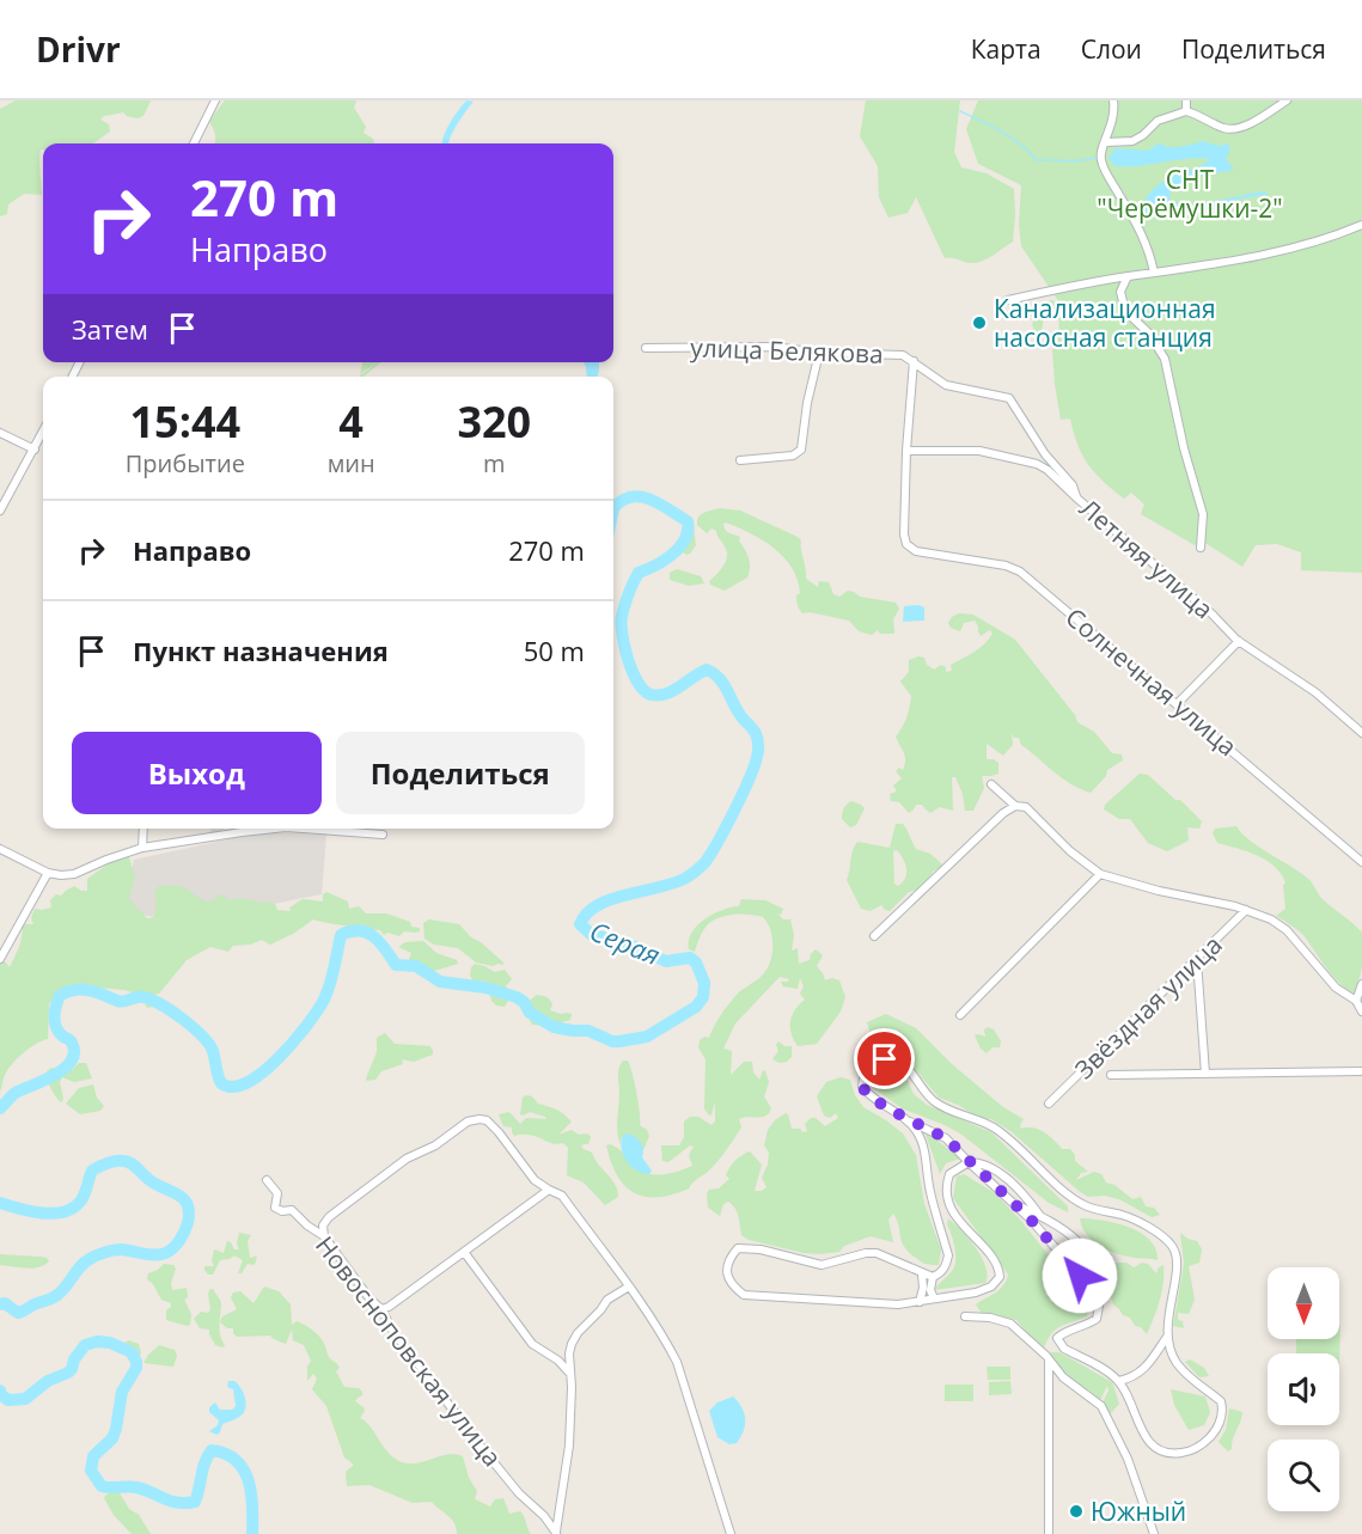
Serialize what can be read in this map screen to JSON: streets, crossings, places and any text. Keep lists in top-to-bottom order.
{
  "streets": {
    "street": [
      "улица Белякова",
      "Летняя улица",
      "Солнечная улица",
      "Звёздная улица",
      "Новосноповская улица"
    ]
  },
  "crossings": [
    ["улица Белякова", "Летняя улица"],
    ["Летняя улица", "Солнечная улица"]
  ],
  "water": ["Серая"],
  "parks": ["СНТ \"Черёмушки-2\""],
  "places": ["Канализационная насосная станция", "Южный"],
  "north": "bottom",
  "page": {
    "header": "Drivr",
    "nav": ["Карта", "Слои", "Поделиться"],
    "turn": ["270 m", "Направо"],
    "then": "Затем",
    "eta": [
      "15:44",
      "Прибытие",
      "4",
      "мин",
      "320",
      "m"
    ],
    "list": [
      {
        "name": "Направо",
        "value": "270 m"
      },
      {
        "name": "Пункт назначения",
        "value": "50 m"
      }
    ],
    "buttons": ["Выход", "Поделиться"]
  }
}
